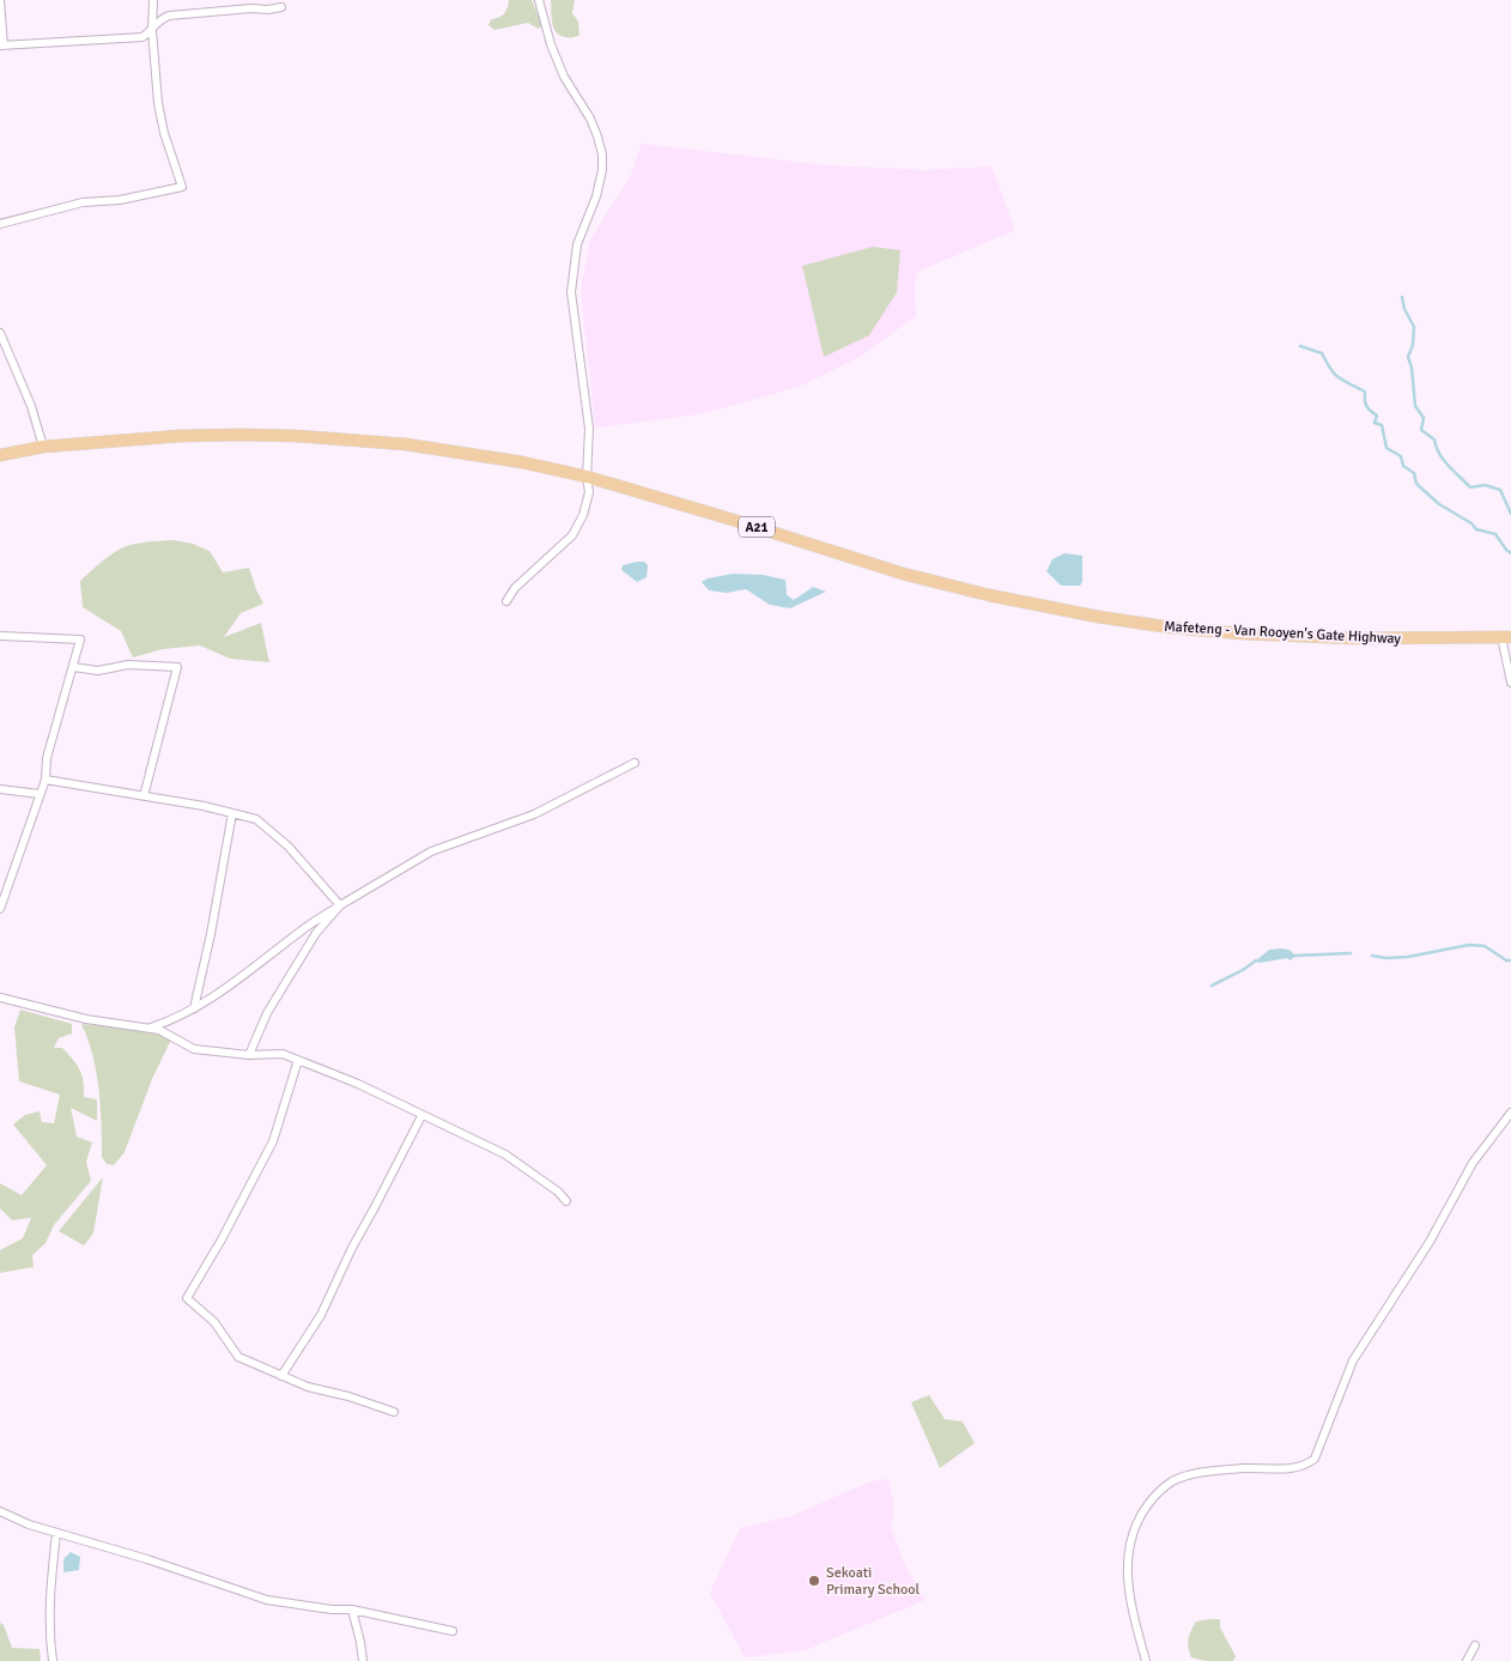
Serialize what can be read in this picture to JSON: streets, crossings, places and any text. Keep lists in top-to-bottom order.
{
  "streets": {
    "main road": ["A21", "Mafeteng - Van Rooyen's Gate Highway"]
  },
  "places": ["Sekoati Primary School"]
}
